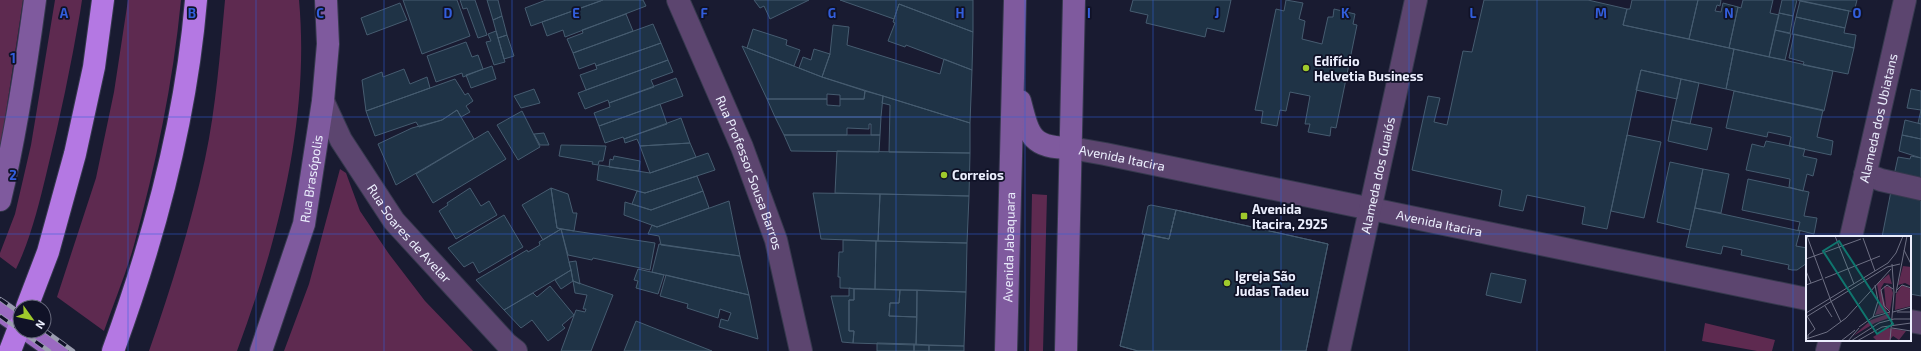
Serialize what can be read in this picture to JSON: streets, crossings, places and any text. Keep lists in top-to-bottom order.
{
  "streets": {
    "main road": ["Rua Brasópolis", "Avenida Jabaquara"],
    "street": [
      "Alameda dos Ubiatans",
      "Avenida Itacira",
      "Rua Professor Sousa Barros",
      "Alameda dos Guaiós",
      "Rua Soares de Avelar"
    ]
  },
  "crossings": [
    ["Avenida Itacira", "Alameda dos Guaiós"],
    ["Rua Brasópolis", "Rua Soares de Avelar"]
  ],
  "places": {
    "other": ["Edifício Helvetia Business", "Correios", "Igreja São Judas Tadeu"],
    "transit": ["Avenida Itacira, 2925"]
  },
  "north": "bottom right",
  "grid": {
    "columns": [
      "A",
      "B",
      "C",
      "D",
      "E",
      "F",
      "G",
      "H",
      "I",
      "J",
      "K",
      "L",
      "M",
      "N",
      "O"
    ],
    "rows": ["1", "2"]
  }
}
